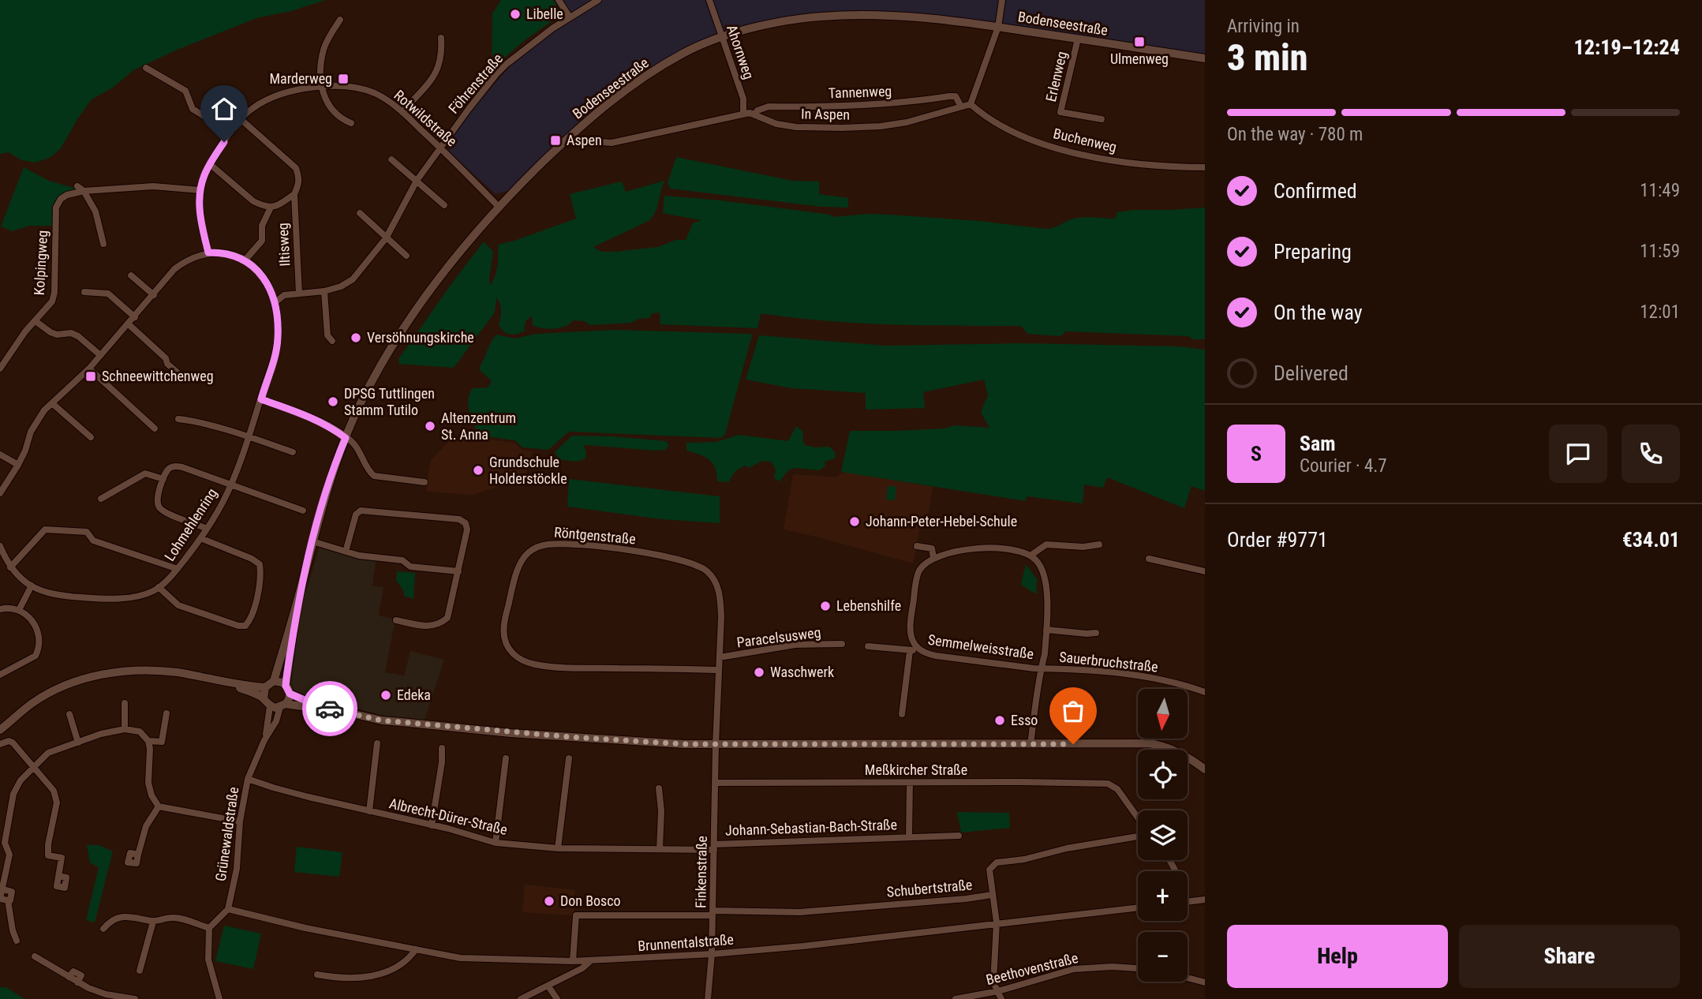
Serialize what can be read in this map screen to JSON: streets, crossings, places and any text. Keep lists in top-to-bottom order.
{
  "streets": {
    "street": [
      "Bodenseestraße",
      "Ahornweg",
      "Erlenweg",
      "Föhrenstraße",
      "Tannenweg",
      "In Aspen",
      "Rotwildstraße",
      "Buchenweg",
      "Iltisweg",
      "Kolpingweg",
      "Lohmehlenring",
      "Röntgenstraße",
      "Paracelsusweg",
      "Semmelweisstraße",
      "Sauerbruchstraße",
      "Meßkircher Straße",
      "Albrecht-Dürer-Straße",
      "Johann-Sebastian-Bach-Straße",
      "Grünewaldstraße",
      "Finkenstraße",
      "Schubertstraße",
      "Brunnentalstraße",
      "Beethovenstraße"
    ]
  },
  "crossings": [
    ["Bodenseestraße", "Ahornweg"],
    ["Bodenseestraße", "Erlenweg"],
    ["Bodenseestraße", "Rotwildstraße"],
    ["Bodenseestraße", "Grünewaldstraße"],
    ["Ahornweg", "In Aspen"],
    ["Föhrenstraße", "Rotwildstraße"],
    ["Föhrenstraße", "Iltisweg"],
    ["Föhrenstraße", "Lohmehlenring"],
    ["Tannenweg", "In Aspen"],
    ["In Aspen", "Buchenweg"],
    ["Rotwildstraße", "Iltisweg"],
    ["Rotwildstraße", "Kolpingweg"],
    ["Röntgenstraße", "Paracelsusweg"],
    ["Röntgenstraße", "Finkenstraße"],
    ["Semmelweisstraße", "Sauerbruchstraße"],
    ["Meßkircher Straße", "Johann-Sebastian-Bach-Straße"],
    ["Meßkircher Straße", "Finkenstraße"],
    ["Albrecht-Dürer-Straße", "Johann-Sebastian-Bach-Straße"],
    ["Albrecht-Dürer-Straße", "Grünewaldstraße"],
    ["Albrecht-Dürer-Straße", "Finkenstraße"],
    ["Johann-Sebastian-Bach-Straße", "Finkenstraße"],
    ["Grünewaldstraße", "Brunnentalstraße"],
    ["Finkenstraße", "Schubertstraße"],
    ["Finkenstraße", "Brunnentalstraße"],
    ["Schubertstraße", "Brunnentalstraße"]
  ],
  "places": {
    "other": [
      "Libelle",
      "Versöhnungskirche",
      "DPSG Tuttlingen Stamm Tutilo",
      "Altenzentrum St. Anna",
      "Grundschule Holderstöckle",
      "Johann-Peter-Hebel-Schule",
      "Lebenshilfe",
      "Waschwerk",
      "Edeka",
      "Esso",
      "Don Bosco"
    ],
    "transit": [
      "Ulmenweg",
      "Marderweg",
      "Aspen",
      "Schneewittchenweg"
    ]
  },
  "north": "bottom",
  "page": {
    "heading": ["3 min", "Arriving in", "12:19–12:24"],
    "panel": [
      "Sam",
      "Courier · 4.7",
      "Order #9771",
      "€34.01"
    ],
    "bar": "On the way · 780 m",
    "list": [
      ["Confirmed", "11:49"],
      ["Preparing", "11:59"],
      ["On the way", "12:01"],
      "Delivered"
    ],
    "round": "S",
    "map_buttons": ["+", "−"],
    "buttons": ["Help", "Share"]
  }
}
